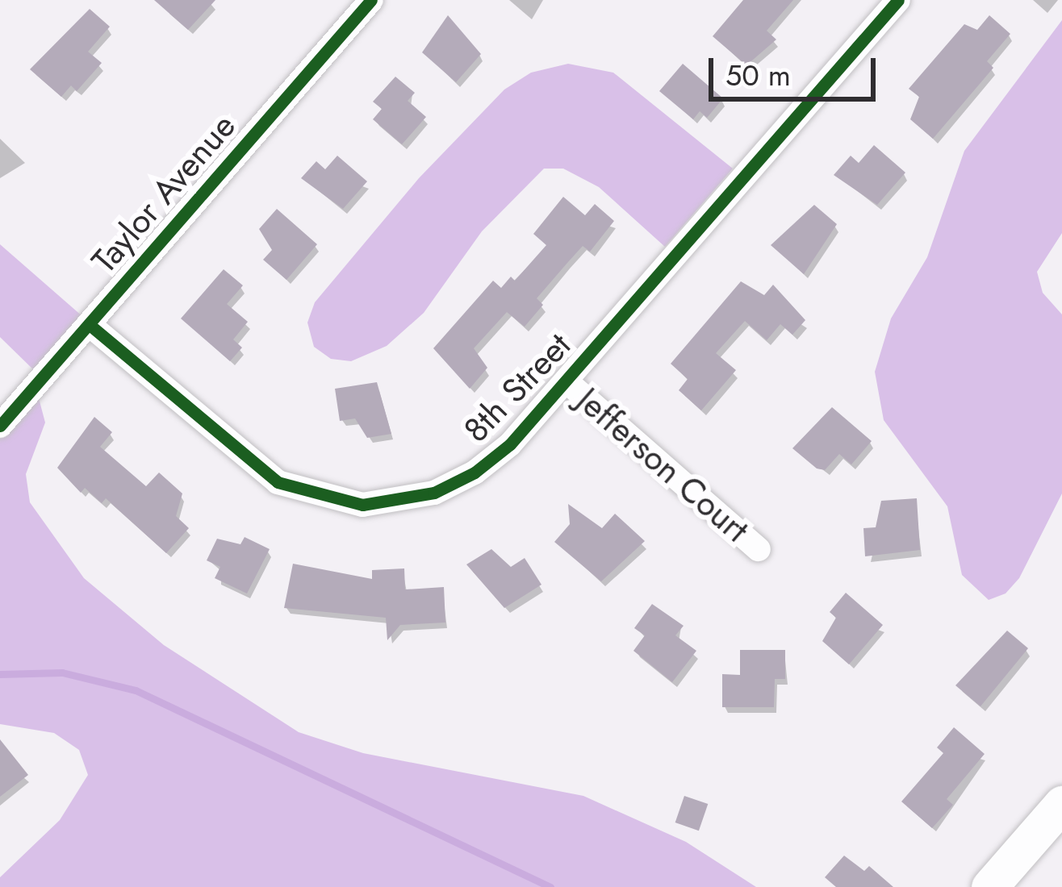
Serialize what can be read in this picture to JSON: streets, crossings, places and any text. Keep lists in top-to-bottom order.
{
  "streets": {
    "street": ["Taylor Avenue", "8th Street", "Jefferson Court"]
  },
  "crossings": [
    ["Taylor Avenue", "8th Street"],
    ["8th Street", "Jefferson Court"]
  ],
  "scale_bar": "50 m"
}
